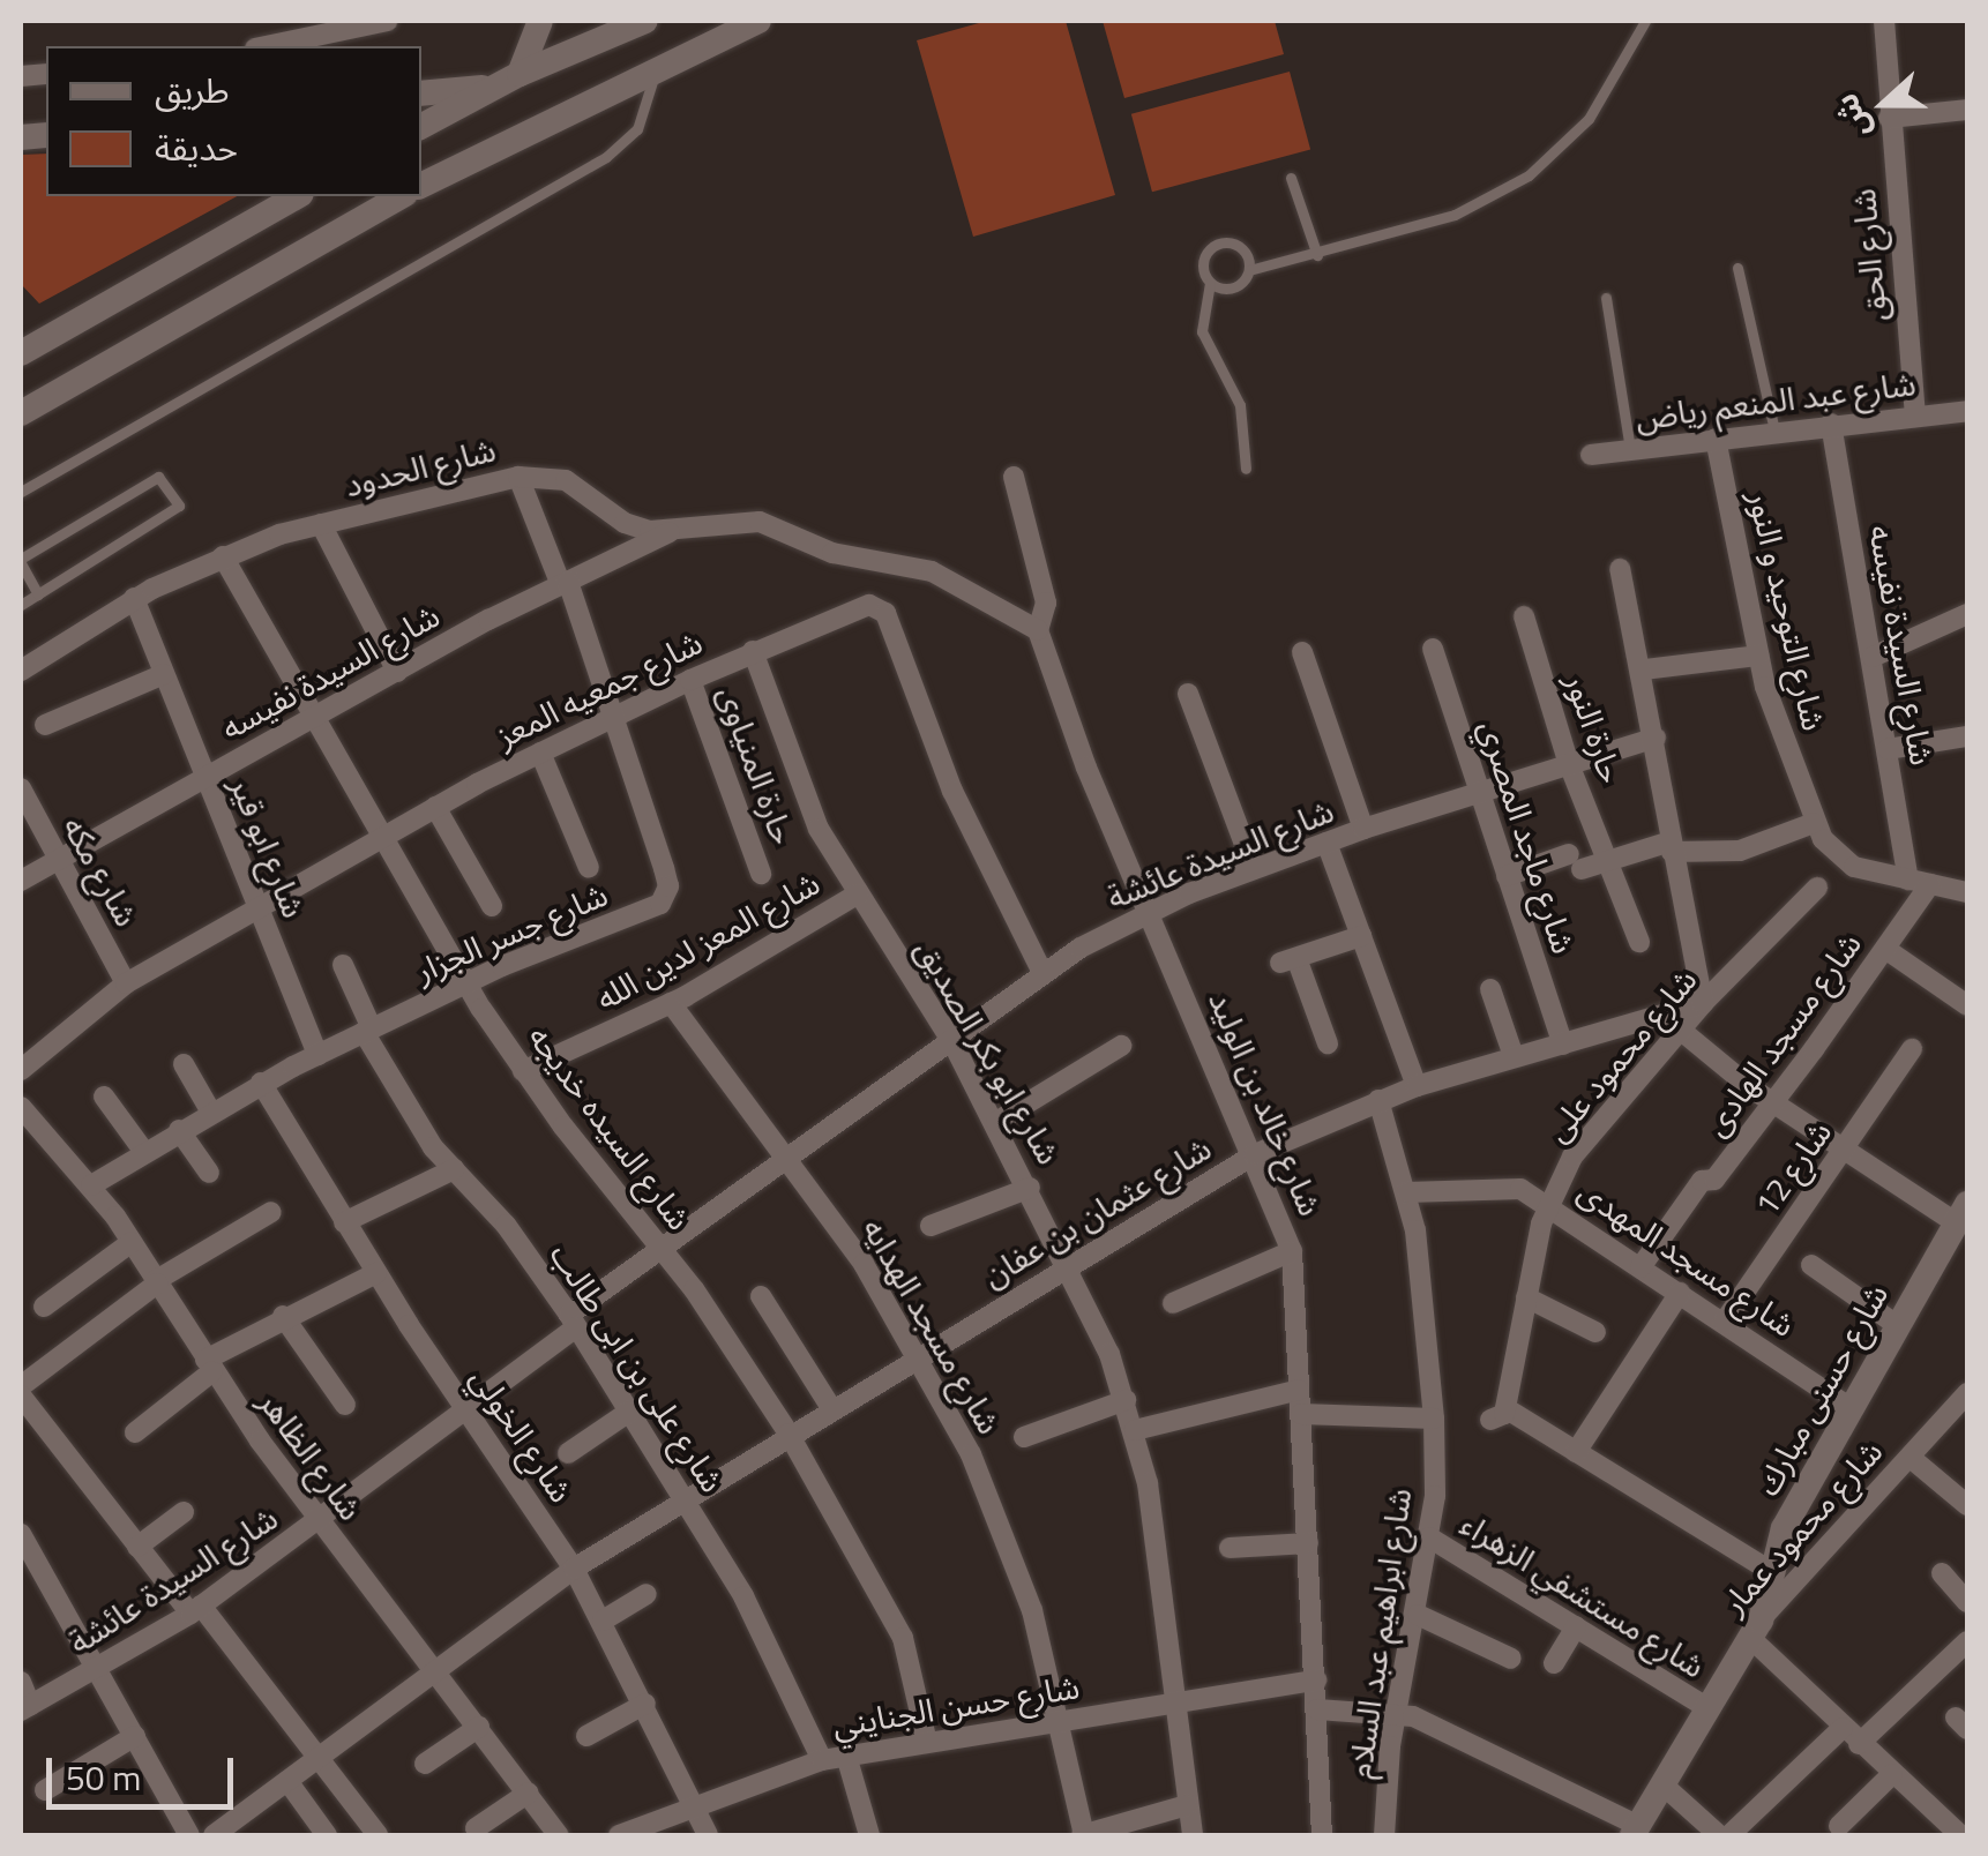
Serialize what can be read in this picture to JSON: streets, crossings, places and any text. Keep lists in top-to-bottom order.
{
  "streets": {
    "street": [
      "شارع الحق",
      "شارع عبد المنعم رياض",
      "شارع الحدود",
      "شارع التوحيد و النور",
      "شارع السيدة نفيسه",
      "شارع جمعيه المعز",
      "حارة النور",
      "حارة المنياوى",
      "شارع ماجد المصري",
      "شارع ابو قير",
      "شارع السيدة عائشة",
      "شارع مكه",
      "شارع جسر الجزار",
      "شارع المعز لدين الله",
      "شارع مسجد الهادى",
      "شارع ابو بكر الصديق",
      "شارع محمود على",
      "شارع خالد بن الوليد",
      "شارع السيده خديجه",
      "شارع 12",
      "شارع عثمان بن عفان",
      "شارع مسجد المهدى",
      "شارع مسجد الهدايه",
      "شارع على بن ابى طالب",
      "شارع حسنى مبارك",
      "شارع الخولي",
      "شارع الظاهر",
      "شارع محمود عمار",
      "شارع مستشفي الزهراء",
      "شارع ابراهيم عبد السلام",
      "شارع حسن الجنايني"
    ]
  },
  "crossings": [
    ["شارع الحق", "شارع عبد المنعم رياض"],
    ["شارع عبد المنعم رياض", "شارع التوحيد و النور"],
    ["شارع عبد المنعم رياض", "شارع السيدة نفيسه"],
    ["شارع الحدود", "شارع السيدة نفيسه"],
    ["شارع الحدود", "شارع ابو قير"],
    ["شارع الحدود", "شارع جسر الجزار"],
    ["شارع الحدود", "شارع خالد بن الوليد"],
    ["شارع الحدود", "شارع السيده خديجه"],
    ["شارع التوحيد و النور", "شارع السيدة نفيسه"],
    ["شارع التوحيد و النور", "شارع مسجد الهادى"],
    ["شارع السيدة نفيسه", "شارع ابو قير"],
    ["شارع السيدة نفيسه", "شارع مكه"],
    ["شارع السيدة نفيسه", "شارع جسر الجزار"],
    ["شارع السيدة نفيسه", "شارع السيده خديجه"],
    ["شارع جمعيه المعز", "حارة المنياوى"],
    ["شارع جمعيه المعز", "شارع ابو قير"],
    ["شارع جمعيه المعز", "شارع السيدة عائشة"],
    ["شارع جمعيه المعز", "شارع مكه"],
    ["شارع جمعيه المعز", "شارع جسر الجزار"],
    ["شارع جمعيه المعز", "شارع ابو بكر الصديق"],
    ["شارع جمعيه المعز", "شارع السيده خديجه"],
    ["حارة النور", "شارع السيدة عائشة"],
    ["شارع ماجد المصري", "شارع السيدة عائشة"],
    ["شارع ماجد المصري", "شارع عثمان بن عفان"],
    ["شارع ابو قير", "شارع جسر الجزار"],
    ["شارع السيدة عائشة", "شارع ابو بكر الصديق"],
    ["شارع السيدة عائشة", "شارع خالد بن الوليد"],
    ["شارع السيدة عائشة", "شارع السيده خديجه"],
    ["شارع السيدة عائشة", "شارع مسجد الهدايه"],
    ["شارع السيدة عائشة", "شارع على بن ابى طالب"],
    ["شارع السيدة عائشة", "شارع الخولي"],
    ["شارع السيدة عائشة", "شارع الظاهر"],
    ["شارع جسر الجزار", "شارع السيده خديجه"],
    ["شارع جسر الجزار", "شارع على بن ابى طالب"],
    ["شارع جسر الجزار", "شارع الخولي"],
    ["شارع جسر الجزار", "شارع الظاهر"],
    ["شارع المعز لدين الله", "شارع ابو بكر الصديق"],
    ["شارع المعز لدين الله", "شارع السيده خديجه"],
    ["شارع المعز لدين الله", "شارع مسجد الهدايه"],
    ["شارع مسجد الهادى", "شارع مسجد المهدى"],
    ["شارع ابو بكر الصديق", "شارع عثمان بن عفان"],
    ["شارع ابو بكر الصديق", "شارع حسن الجنايني"],
    ["شارع محمود على", "شارع عثمان بن عفان"],
    ["شارع محمود على", "شارع مسجد المهدى"],
    ["شارع خالد بن الوليد", "شارع عثمان بن عفان"],
    ["شارع خالد بن الوليد", "شارع حسن الجنايني"],
    ["شارع السيده خديجه", "شارع عثمان بن عفان"],
    ["شارع السيده خديجه", "شارع حسن الجنايني"],
    ["شارع 12", "شارع مسجد المهدى"],
    ["شارع عثمان بن عفان", "شارع مسجد الهدايه"],
    ["شارع عثمان بن عفان", "شارع على بن ابى طالب"],
    ["شارع عثمان بن عفان", "شارع الخولي"],
    ["شارع عثمان بن عفان", "شارع الظاهر"],
    ["شارع عثمان بن عفان", "شارع ابراهيم عبد السلام"],
    ["شارع مسجد المهدى", "شارع حسنى مبارك"],
    ["شارع مسجد المهدى", "شارع ابراهيم عبد السلام"],
    ["شارع مسجد الهدايه", "شارع حسن الجنايني"],
    ["شارع على بن ابى طالب", "شارع حسن الجنايني"],
    ["شارع حسنى مبارك", "شارع محمود عمار"],
    ["شارع الخولي", "شارع حسن الجنايني"],
    ["شارع محمود عمار", "شارع مستشفي الزهراء"],
    ["شارع مستشفي الزهراء", "شارع ابراهيم عبد السلام"]
  ],
  "legend": ["طريق", "حديقة"],
  "scale_bar": "50 m",
  "north": "left"
}
